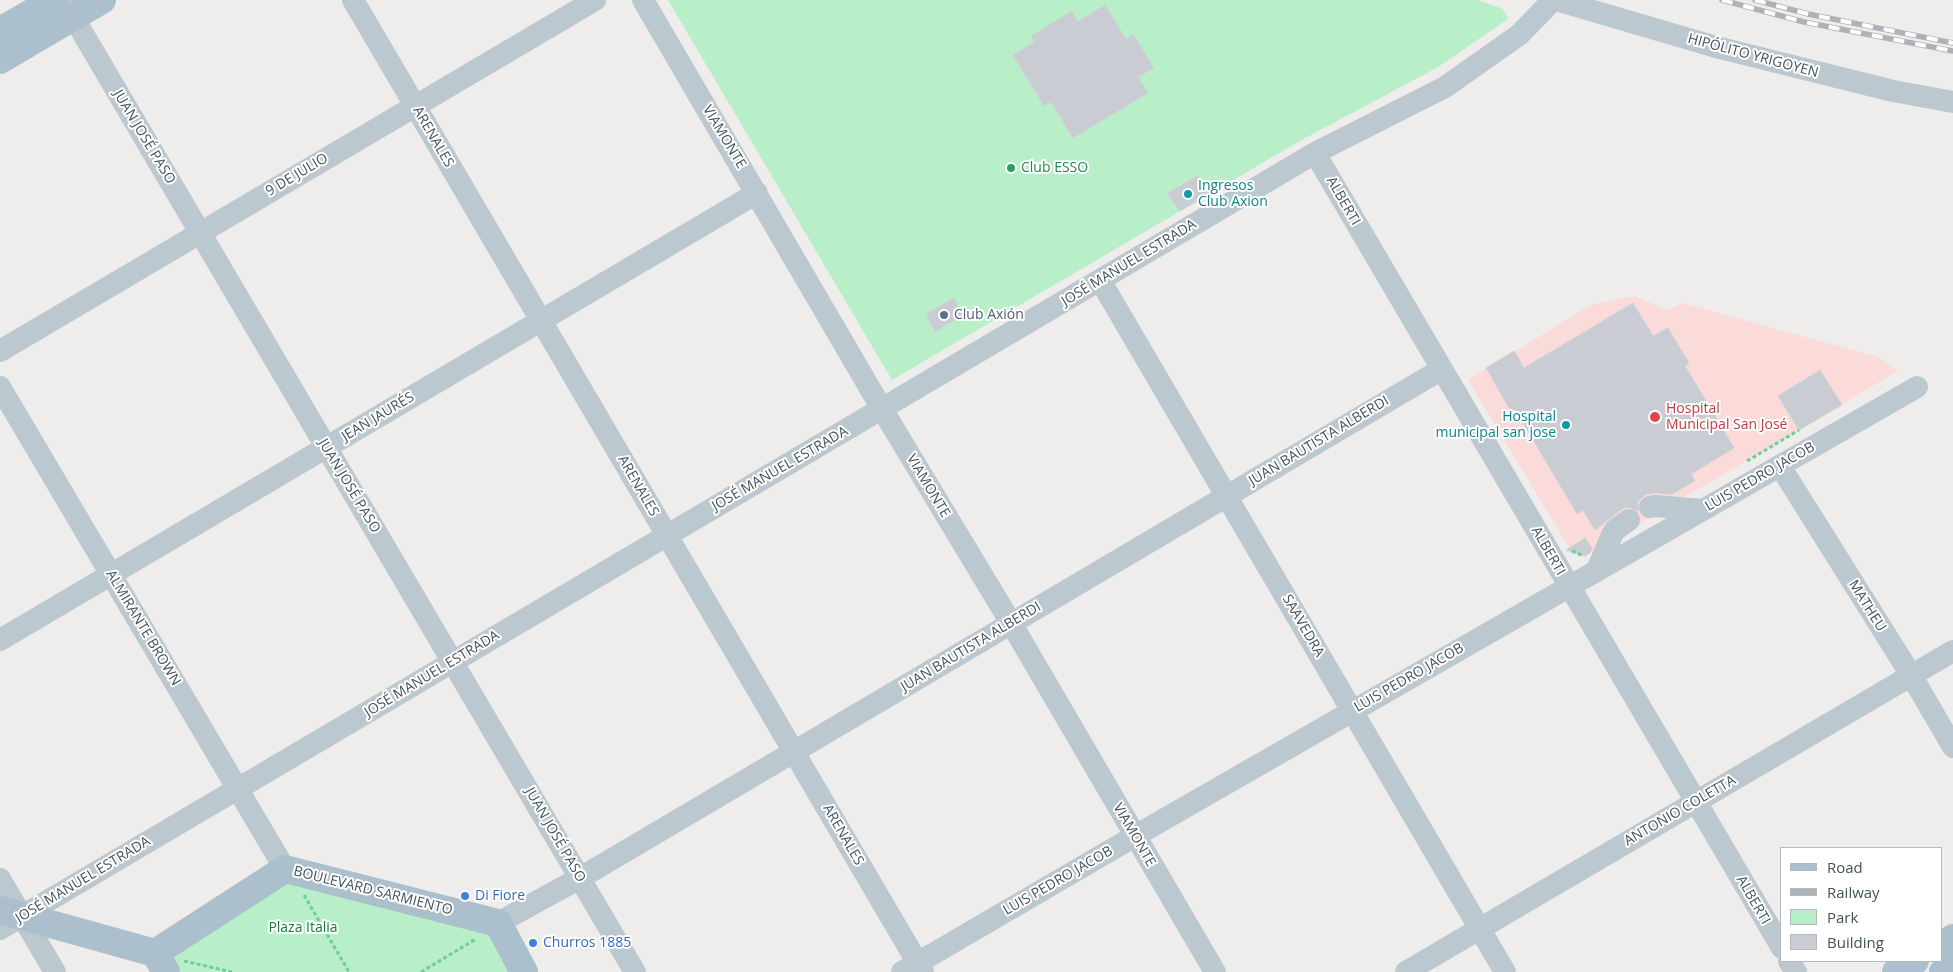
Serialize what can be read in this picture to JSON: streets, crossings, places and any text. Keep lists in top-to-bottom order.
{
  "streets": {
    "main road": ["BOULEVARD SARMIENTO"],
    "street": [
      "HIPÓLITO YRIGOYEN",
      "JUAN JOSÉ PASO",
      "ARENALES",
      "VIAMONTE",
      "9 DE JULIO",
      "ALBERTI",
      "JOSÉ MANUEL ESTRADA",
      "JEAN JAURÉS",
      "JUAN BAUTISTA ALBERDI",
      "LUIS PEDRO JACOB",
      "MATHEU",
      "SAAVEDRA",
      "ALMIRANTE BROWN",
      "ANTONIO COLETTA"
    ]
  },
  "crossings": [
    ["HIPÓLITO YRIGOYEN", "JOSÉ MANUEL ESTRADA"],
    ["JUAN JOSÉ PASO", "9 DE JULIO"],
    ["JUAN JOSÉ PASO", "JOSÉ MANUEL ESTRADA"],
    ["JUAN JOSÉ PASO", "JEAN JAURÉS"],
    ["JUAN JOSÉ PASO", "JUAN BAUTISTA ALBERDI"],
    ["ARENALES", "9 DE JULIO"],
    ["ARENALES", "JOSÉ MANUEL ESTRADA"],
    ["ARENALES", "JEAN JAURÉS"],
    ["ARENALES", "JUAN BAUTISTA ALBERDI"],
    ["ARENALES", "LUIS PEDRO JACOB"],
    ["VIAMONTE", "JOSÉ MANUEL ESTRADA"],
    ["VIAMONTE", "JEAN JAURÉS"],
    ["VIAMONTE", "JUAN BAUTISTA ALBERDI"],
    ["VIAMONTE", "LUIS PEDRO JACOB"],
    ["ALBERTI", "JOSÉ MANUEL ESTRADA"],
    ["ALBERTI", "JUAN BAUTISTA ALBERDI"],
    ["ALBERTI", "LUIS PEDRO JACOB"],
    ["ALBERTI", "ANTONIO COLETTA"],
    ["JOSÉ MANUEL ESTRADA", "SAAVEDRA"],
    ["JOSÉ MANUEL ESTRADA", "ALMIRANTE BROWN"],
    ["JEAN JAURÉS", "ALMIRANTE BROWN"],
    ["JUAN BAUTISTA ALBERDI", "SAAVEDRA"],
    ["JUAN BAUTISTA ALBERDI", "BOULEVARD SARMIENTO"],
    ["LUIS PEDRO JACOB", "MATHEU"],
    ["LUIS PEDRO JACOB", "SAAVEDRA"],
    ["MATHEU", "ANTONIO COLETTA"],
    ["SAAVEDRA", "ANTONIO COLETTA"],
    ["ALMIRANTE BROWN", "BOULEVARD SARMIENTO"]
  ],
  "parks": ["Plaza Italia"],
  "places": [
    "Club ESSO",
    "Ingresos Club Axion",
    "Club Axión",
    "Hospital Municipal San José",
    "Hospital municipal san jose",
    "Di Fiore",
    "Churros 1885"
  ],
  "legend": [
    "Road",
    "Railway",
    "Park",
    "Building"
  ]
}
